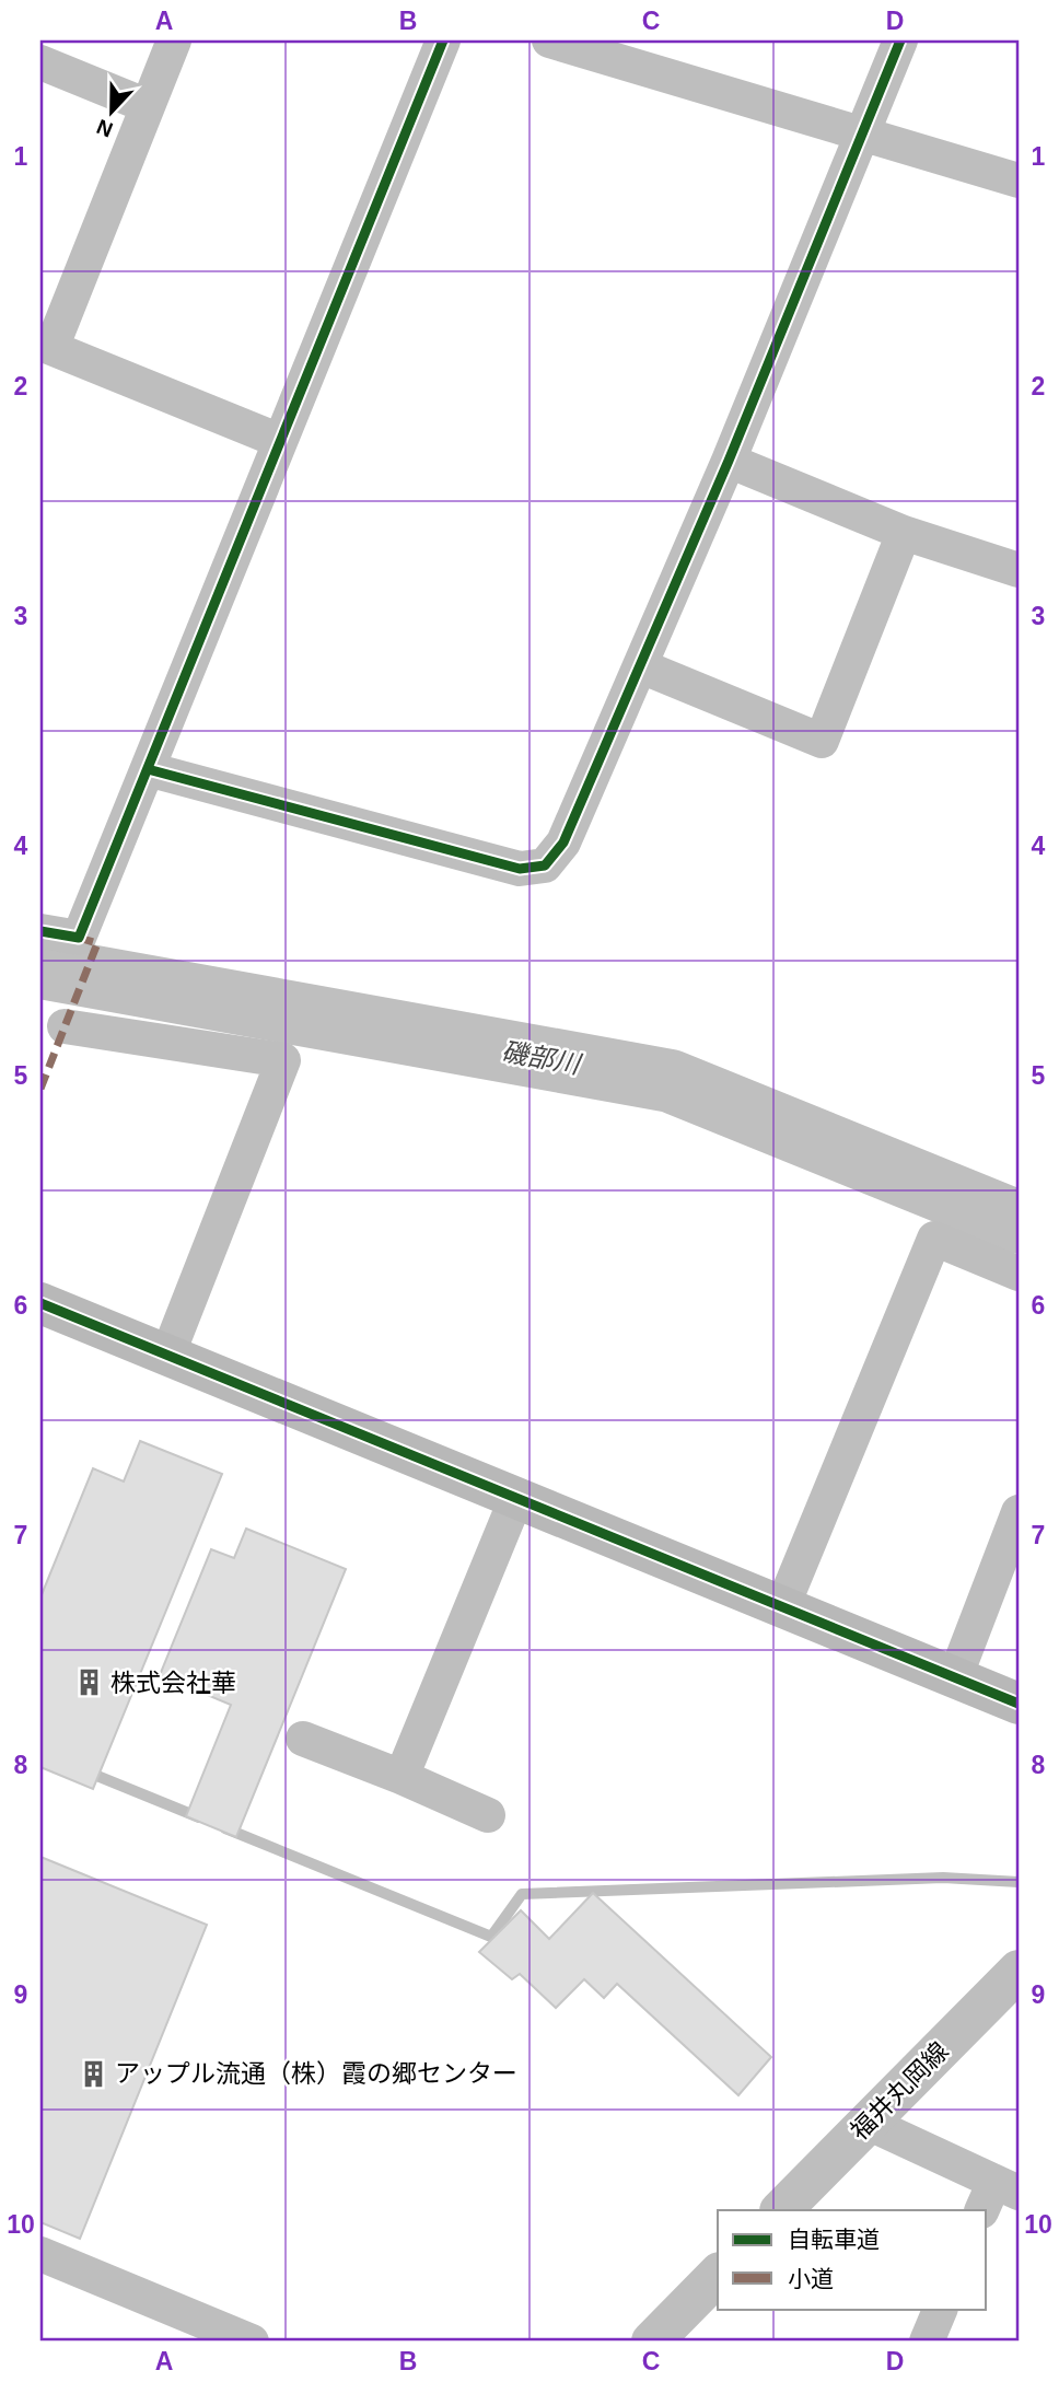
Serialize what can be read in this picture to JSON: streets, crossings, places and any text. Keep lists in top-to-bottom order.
{
  "streets": {
    "main road": ["福井丸岡線"]
  },
  "water": ["磯部川"],
  "places": {
    "building": ["株式会社華", "アップル流通（株）霞の郷センター"]
  },
  "legend": ["自転車道", "小道"],
  "north": "bottom",
  "grid": {
    "columns": [
      "A",
      "B",
      "C",
      "D"
    ],
    "rows": [
      "1",
      "2",
      "3",
      "4",
      "5",
      "6",
      "7",
      "8",
      "9",
      "10"
    ]
  }
}
